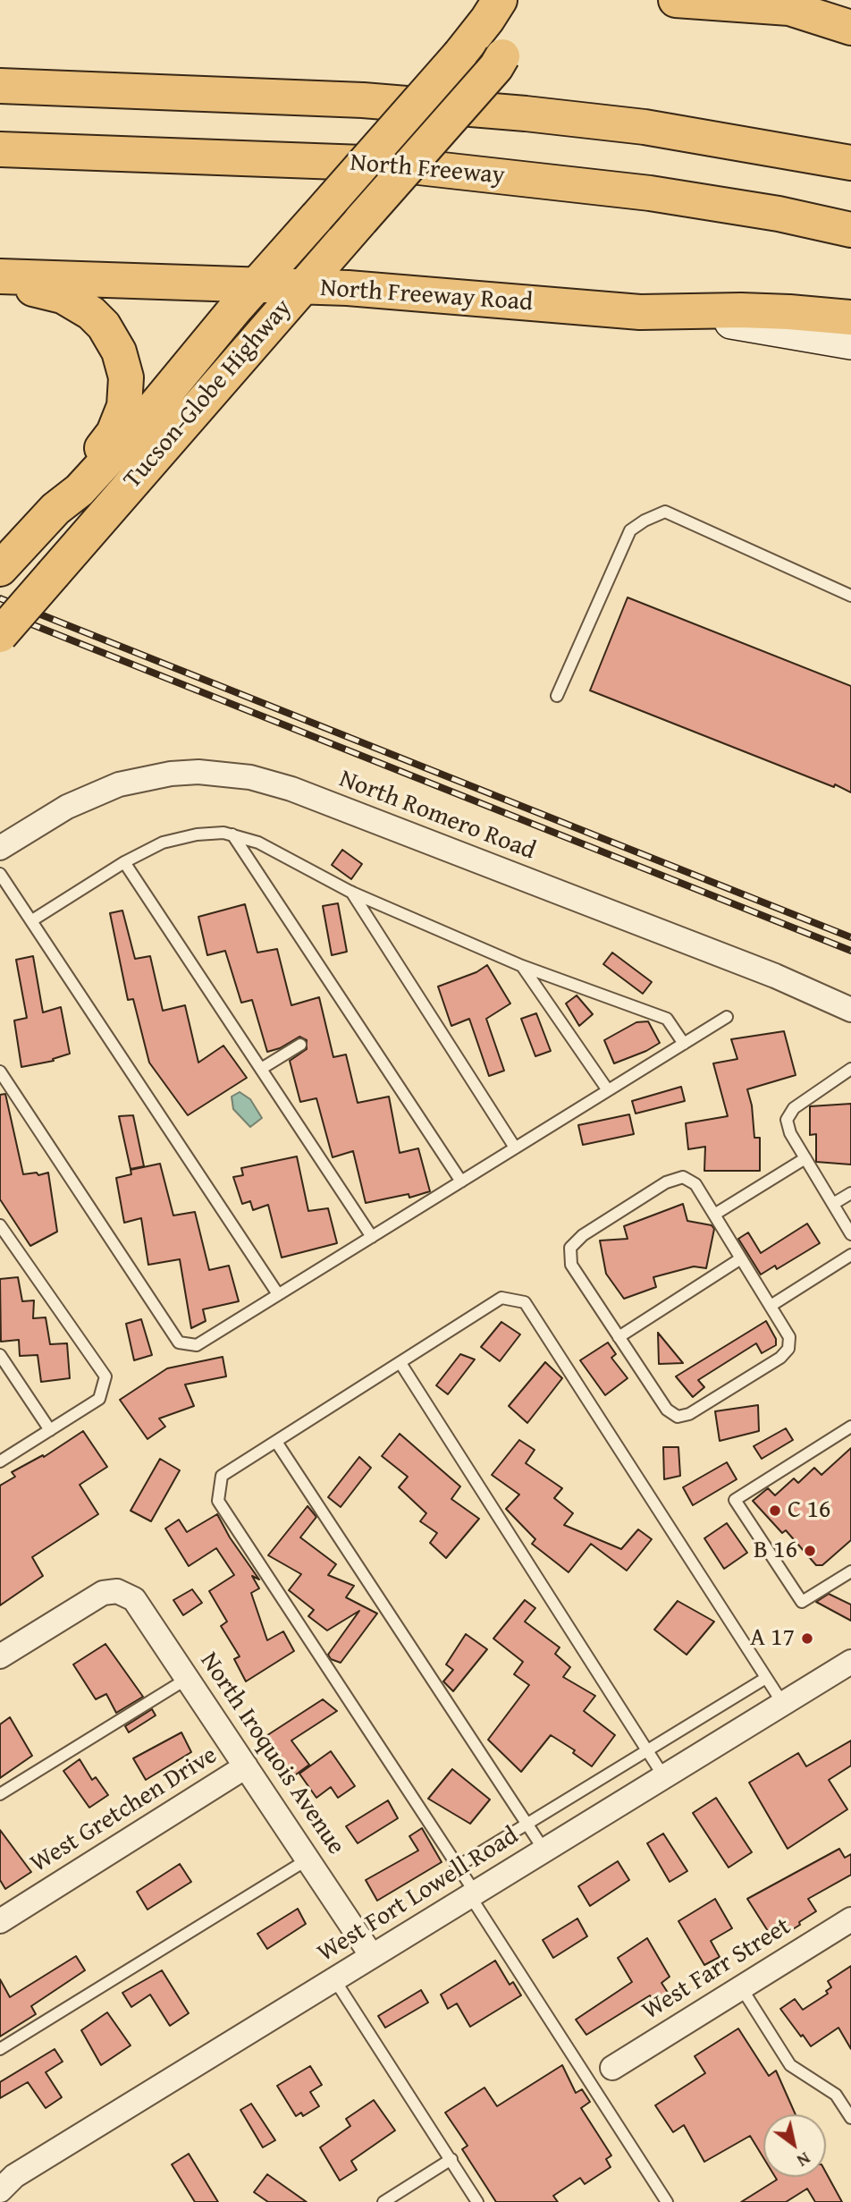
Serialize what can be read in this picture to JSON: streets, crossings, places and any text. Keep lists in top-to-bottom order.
{
  "streets": {
    "highway": ["North Freeway", "North Freeway Road", "Tucson-Globe Highway"],
    "street": [
      "North Romero Road",
      "North Iroquois Avenue",
      "West Gretchen Drive",
      "West Fort Lowell Road",
      "West Farr Street"
    ]
  },
  "crossings": [
    ["North Freeway Road", "Tucson-Globe Highway"],
    ["North Iroquois Avenue", "West Gretchen Drive"],
    ["North Iroquois Avenue", "West Fort Lowell Road"]
  ],
  "places": ["C 16", "B 16", "A 17"],
  "north": "bottom right"
}
